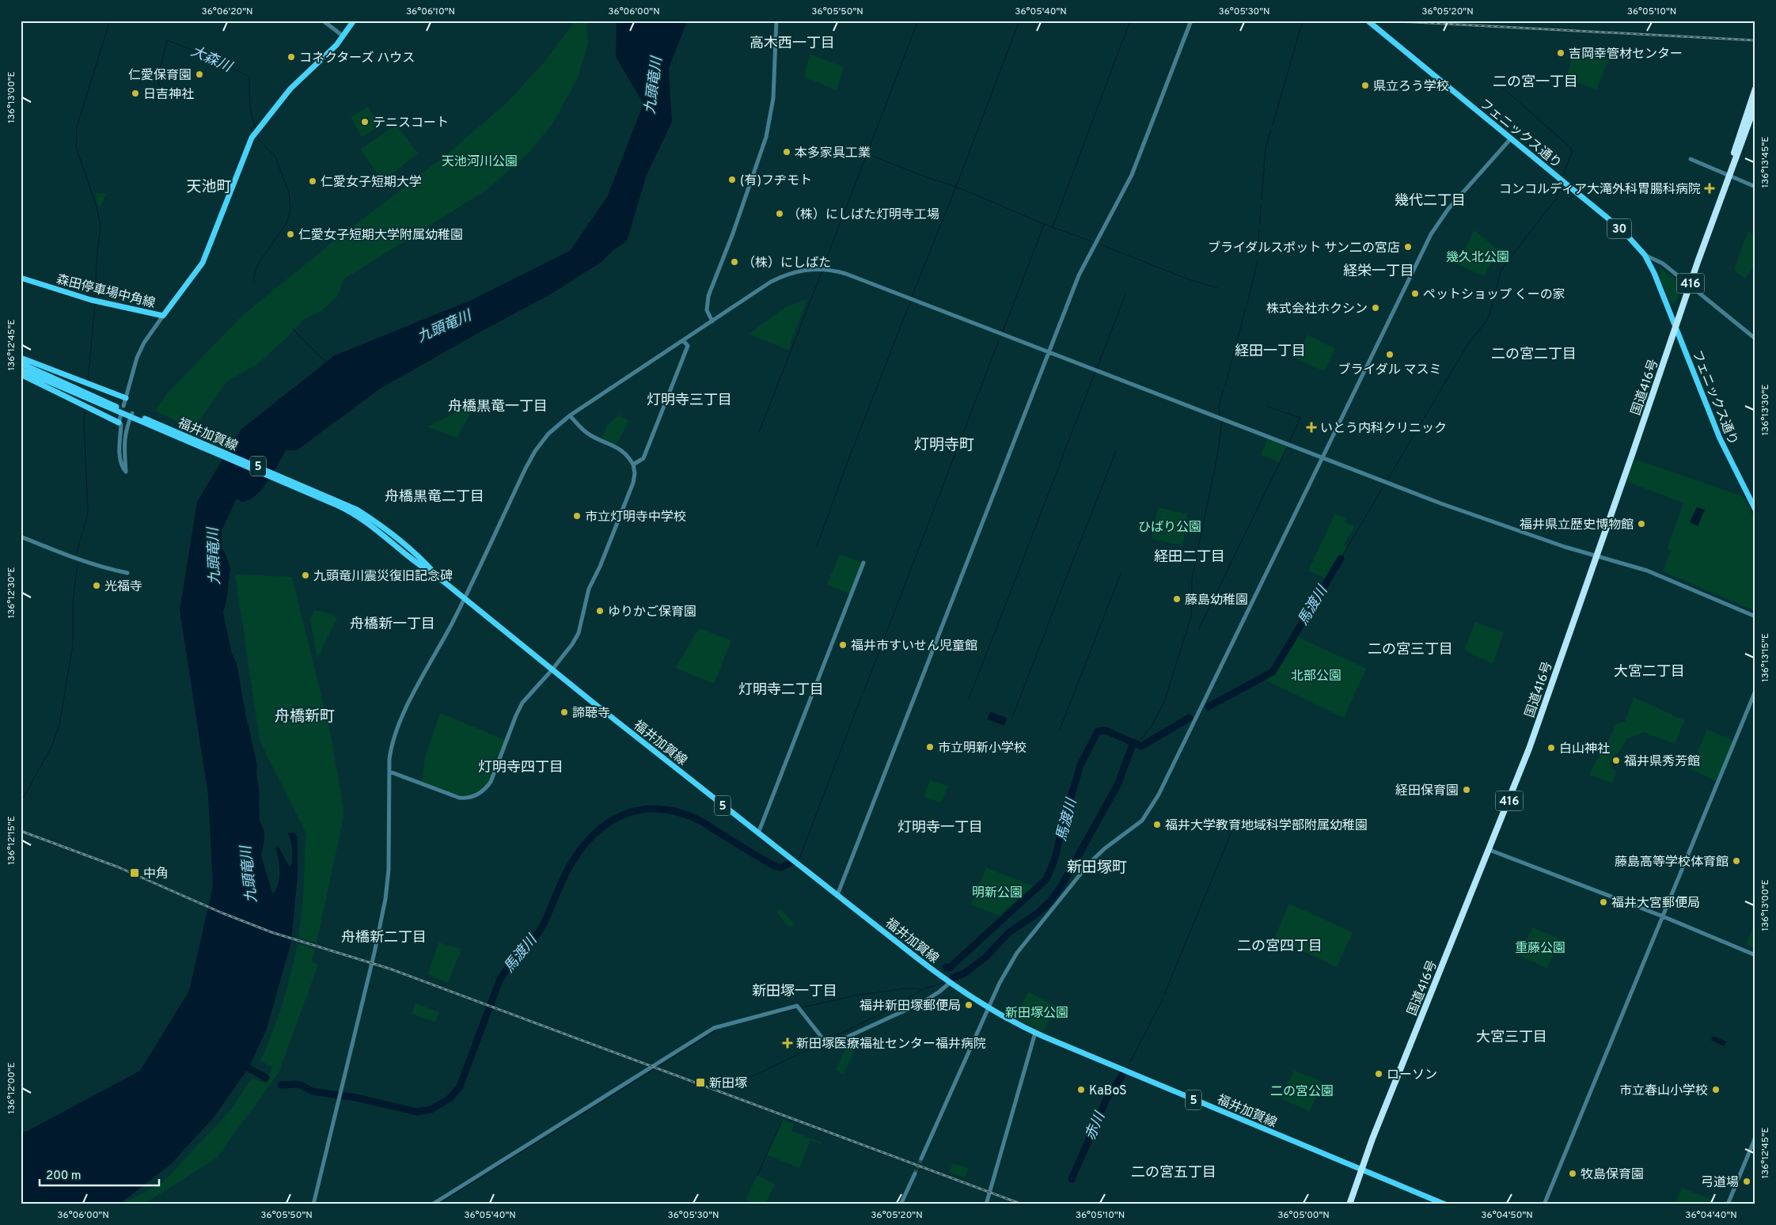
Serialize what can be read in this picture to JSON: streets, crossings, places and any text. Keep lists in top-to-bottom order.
{
  "streets": {
    "highway": ["416", "国道416号"],
    "main road": [
      "フェニックス通り",
      "30",
      "森田停車場中角線",
      "福井加賀線",
      "5"
    ]
  },
  "crossings": [
    ["フェニックス通り", "国道416号"],
    ["国道416号", "福井加賀線"]
  ],
  "districts": [
    "高木西一丁目",
    "二の宮一丁目",
    "天池町",
    "幾代二丁目",
    "経栄一丁目",
    "経田一丁目",
    "二の宮二丁目",
    "灯明寺三丁目",
    "舟橋黒竜一丁目",
    "灯明寺町",
    "舟橋黒竜二丁目",
    "経田二丁目",
    "舟橋新一丁目",
    "二の宮三丁目",
    "大宮二丁目",
    "灯明寺二丁目",
    "舟橋新町",
    "灯明寺四丁目",
    "灯明寺一丁目",
    "新田塚町",
    "舟橋新二丁目",
    "二の宮四丁目",
    "新田塚一丁目",
    "大宮三丁目",
    "二の宮五丁目"
  ],
  "water": [
    "大森川",
    "九頭竜川",
    "馬渡川",
    "赤川"
  ],
  "parks": [
    "天池河川公園",
    "幾久北公園",
    "ひばり公園",
    "北部公園",
    "明新公園",
    "重藤公園",
    "新田塚公園",
    "二の宮公園"
  ],
  "places": {
    "other": [
      "吉岡幸管材センター",
      "コネクターズ ハウス",
      "仁愛保育園",
      "県立ろう学校",
      "日吉神社",
      "テニスコート",
      "本多家具工業",
      "(有)フヂモト",
      "仁愛女子短期大学",
      "（株）にしばた灯明寺工場",
      "仁愛女子短期大学附属幼稚園",
      "ブライダルスポット サン二の宮店",
      "（株）にしばた",
      "ペットショップ くーの家",
      "株式会社ホクシン",
      "ブライダル マスミ",
      "市立灯明寺中学校",
      "福井県立歴史博物館",
      "九頭竜川震災復旧記念碑",
      "光福寺",
      "藤島幼稚園",
      "ゆりかご保育園",
      "福井市すいせん児童館",
      "諦聴寺",
      "市立明新小学校",
      "白山神社",
      "福井県秀芳館",
      "経田保育園",
      "福井大学教育地域科学部附属幼稚園",
      "藤島高等学校体育館",
      "福井大宮郵便局",
      "福井新田塚郵便局",
      "ローソン",
      "KaBoS",
      "市立春山小学校",
      "牧島保育園",
      "弓道場"
    ],
    "health": ["コンコルディア大滝外科胃腸科病院", "いとう内科クリニック", "新田塚医療福祉センター福井病院"],
    "transit": ["中角", "新田塚"]
  },
  "scale_bar": "200 m",
  "coordinates": [
    "36°06'20\"N",
    "36°06'10\"N",
    "36°06'00\"N",
    "36°05'50\"N",
    "36°05'40\"N",
    "36°05'30\"N",
    "36°05'20\"N",
    "36°05'10\"N",
    "136°13'00\"E",
    "136°13'45\"E",
    "136°12'45\"E",
    "136°13'30\"E",
    "136°12'30\"E",
    "136°13'15\"E",
    "136°12'15\"E",
    "136°12'00\"E",
    "36°05'00\"N",
    "36°04'50\"N",
    "36°04'40\"N"
  ]
}
